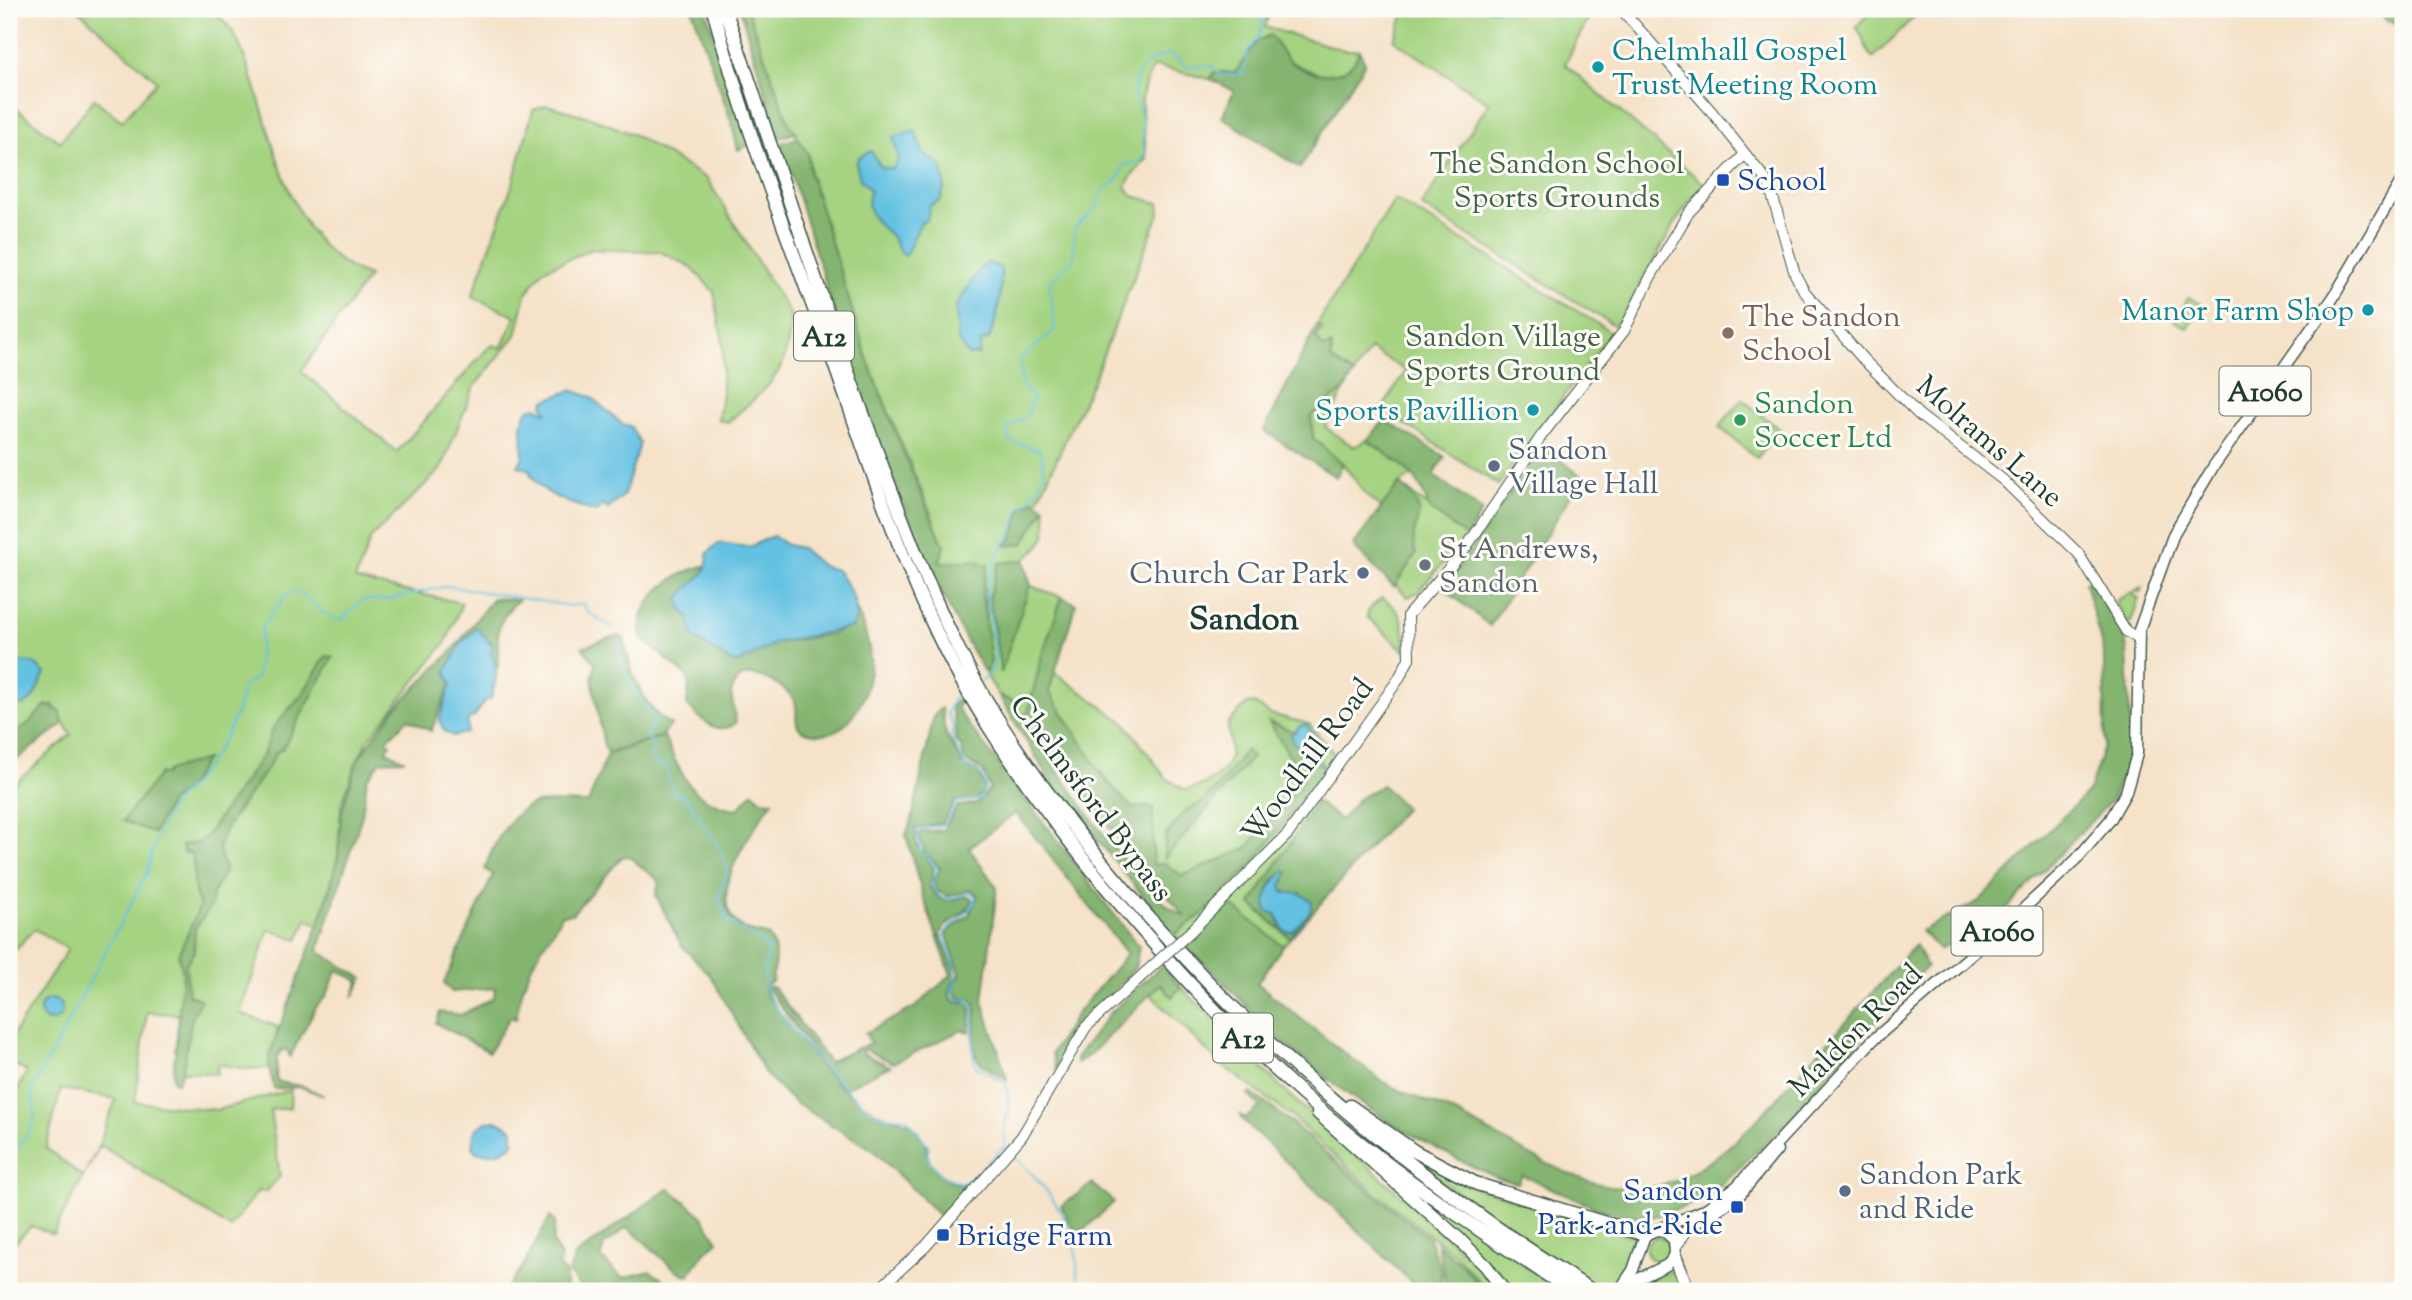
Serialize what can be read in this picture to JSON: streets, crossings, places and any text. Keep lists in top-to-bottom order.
{
  "streets": {
    "highway": ["A12", "Chelmsford Bypass"],
    "main road": ["A1060", "Maldon Road"],
    "street": ["Molrams Lane", "Woodhill Road"]
  },
  "crossings": [
    ["A12", "Chelmsford Bypass"],
    ["A12", "Maldon Road"],
    ["Molrams Lane", "Woodhill Road"],
    ["Molrams Lane", "Maldon Road"]
  ],
  "districts": ["Sandon"],
  "parks": ["The Sandon School Sports Grounds", "Sandon Village Sports Ground"],
  "places": {
    "other": [
      "Chelmhall Gospel Trust Meeting Room",
      "Manor Farm Shop",
      "The Sandon School",
      "Sports Pavillion",
      "Sandon Soccer Ltd",
      "Sandon Village Hall",
      "St Andrews, Sandon",
      "Church Car Park",
      "Sandon Park and Ride"
    ],
    "transit": ["School", "Sandon Park-and-Ride", "Bridge Farm"]
  }
}
